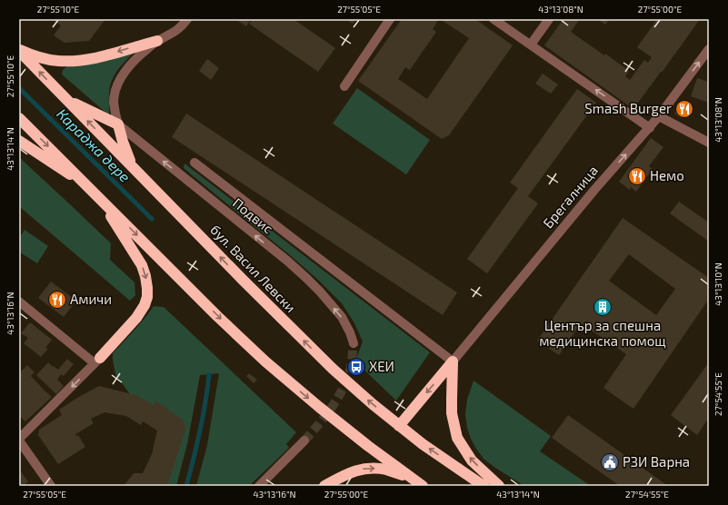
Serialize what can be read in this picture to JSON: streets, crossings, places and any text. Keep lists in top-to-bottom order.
{
  "streets": {
    "highway": ["бул. Васил Левски"],
    "street": ["Брегалница", "Подвис"]
  },
  "one_way": ["Брегалница"],
  "water": ["Караджа дере"],
  "places": {
    "restaurant": ["Smash Burger", "Немо", "Амичи"],
    "building": ["Център за спешна медицинска помощ"],
    "bus stop": ["ХЕИ"],
    "public building": ["РЗИ Варна"]
  },
  "coordinates": [
    "27°55'10\"E",
    "27°55'05\"E",
    "43°13'08\"N",
    "27°55'00\"E",
    "43°13'14\"N",
    "43°13'10\"N",
    "43°13'16\"N",
    "27°54'55\"E"
  ]
}
